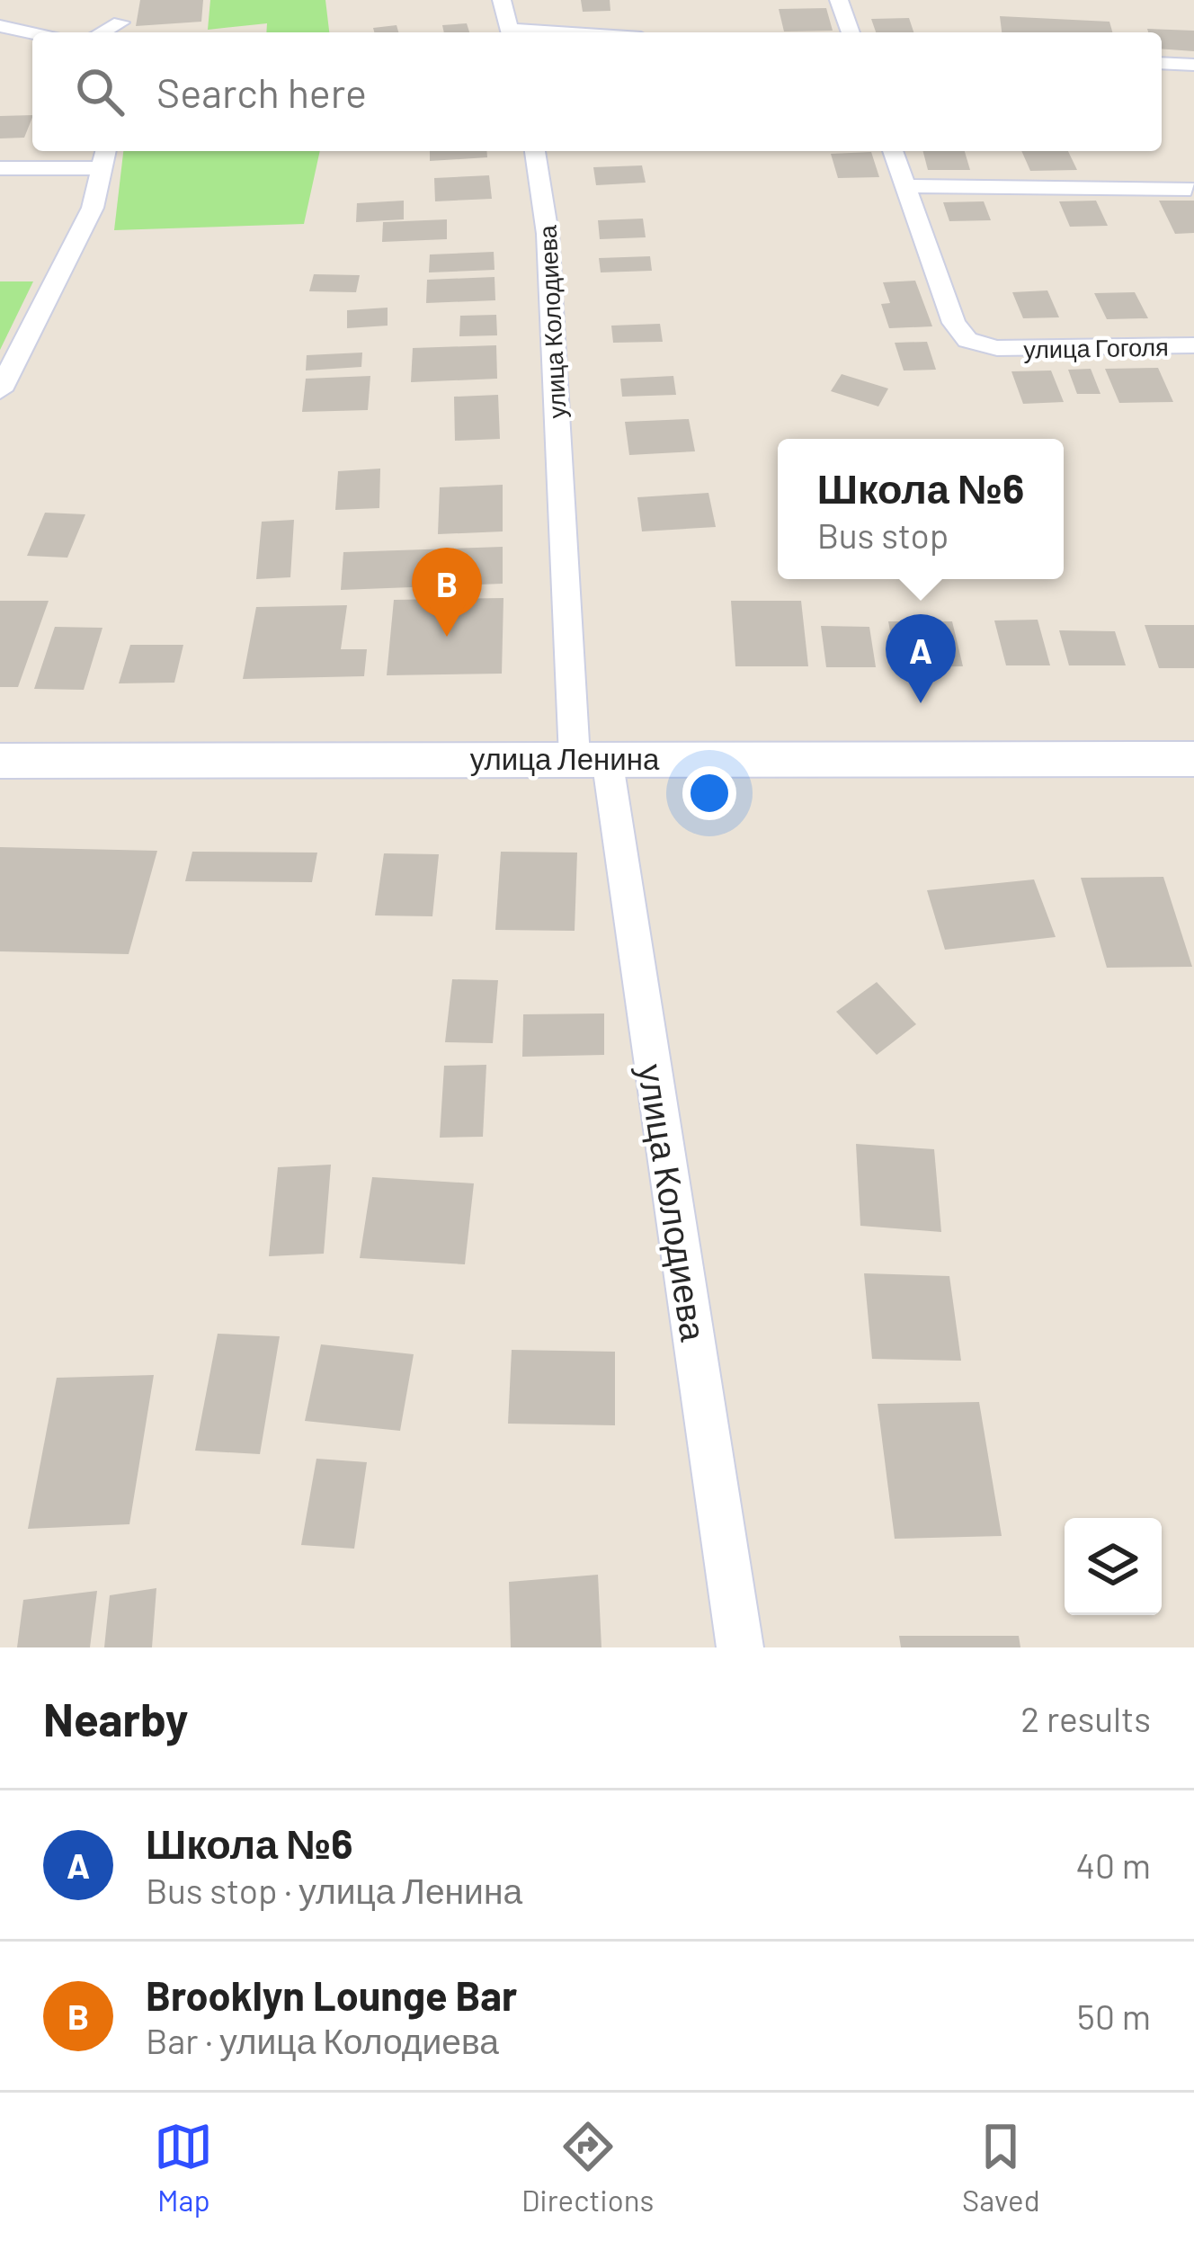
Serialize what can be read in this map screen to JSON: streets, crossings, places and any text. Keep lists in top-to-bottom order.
{
  "streets": {
    "street": ["улица Колодиева", "улица Гоголя", "улица Ленина"]
  },
  "crossings": [
    ["улица Колодиева", "улица Ленина"]
  ],
  "page": {
    "search": "Search here",
    "popup": ["Школа №6", "Bus stop"],
    "pins": ["B", "A"],
    "heading": ["Nearby", "2 results"],
    "list": [
      {
        "mark": "A",
        "name": "Школа №6",
        "note": "Bus stop · улица Ленина",
        "value": "40 m"
      },
      {
        "mark": "B",
        "name": "Brooklyn Lounge Bar",
        "note": "Bar · улица Колодиева",
        "value": "50 m"
      }
    ],
    "nav": ["Map", "Directions", "Saved"]
  }
}
